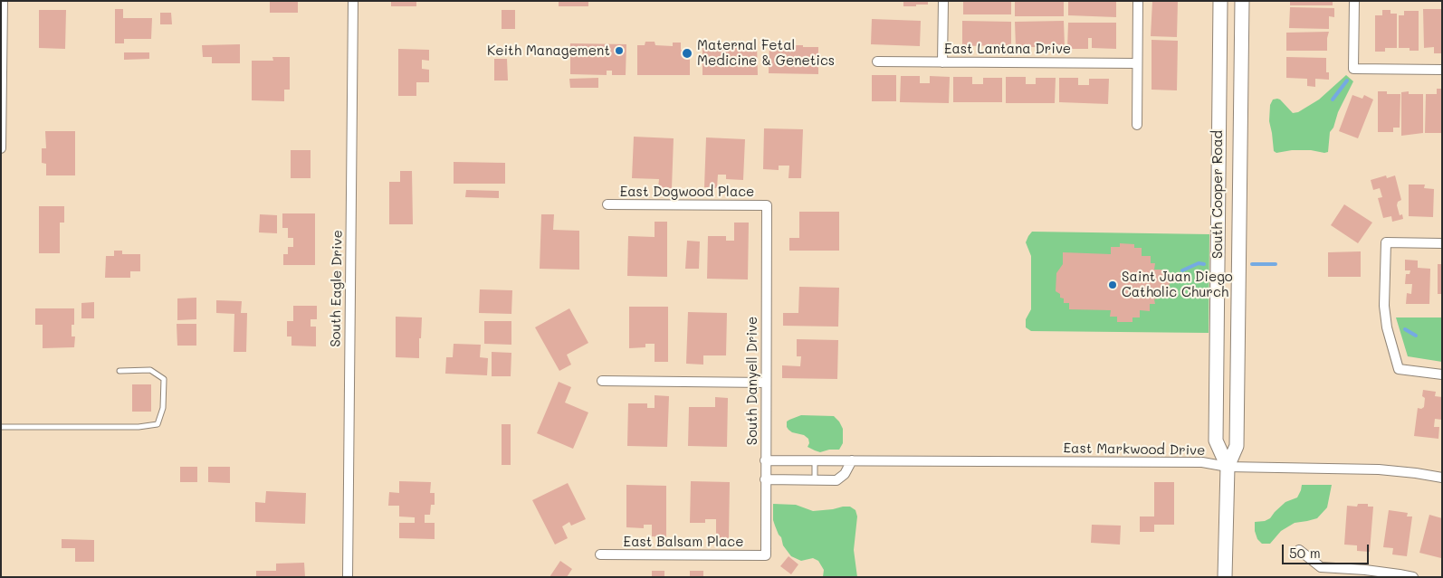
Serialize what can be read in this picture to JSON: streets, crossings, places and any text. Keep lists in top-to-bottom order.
{
  "streets": {
    "main road": ["South Cooper Road"],
    "street": [
      "East Lantana Drive",
      "East Dogwood Place",
      "South Eagle Drive",
      "South Danyell Drive",
      "East Markwood Drive",
      "East Balsam Place"
    ]
  },
  "crossings": [
    ["East Dogwood Place", "South Danyell Drive"],
    ["South Cooper Road", "East Markwood Drive"],
    ["South Danyell Drive", "East Markwood Drive"],
    ["South Danyell Drive", "East Balsam Place"]
  ],
  "places": ["Keith Management", "Maternal Fetal Medicine & Genetics", "Saint Juan Diego Catholic Church"],
  "scale_bar": "50 m"
}
